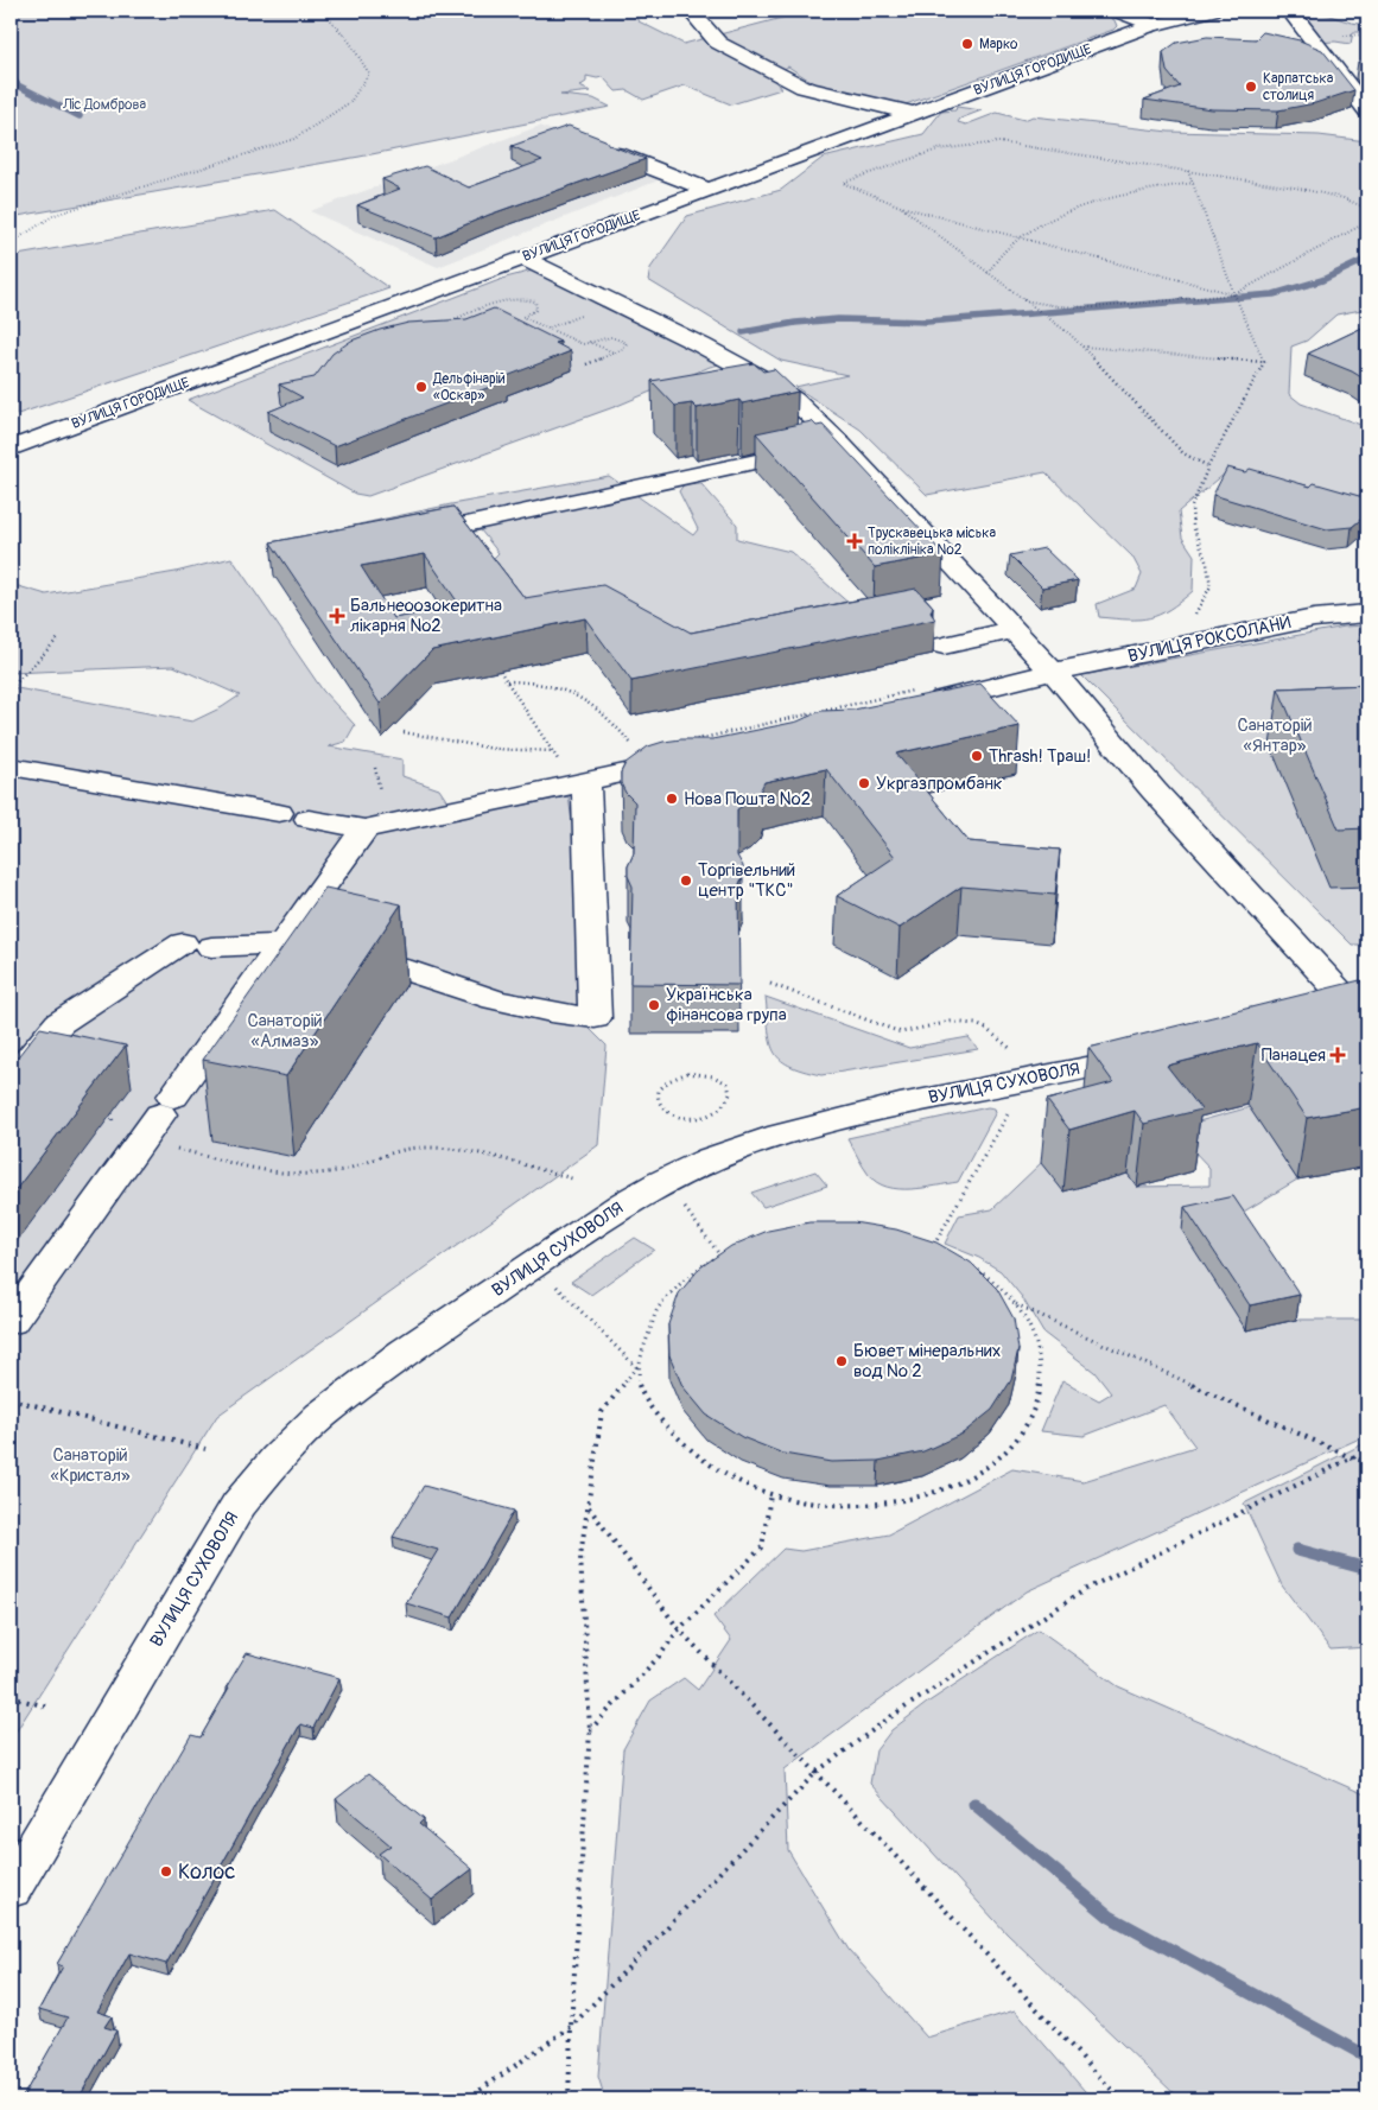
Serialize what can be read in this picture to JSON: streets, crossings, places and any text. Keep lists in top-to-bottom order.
{
  "streets": {
    "street": ["ВУЛИЦЯ ГОРОДИЩЕ", "ВУЛИЦЯ РОКСОЛАНИ", "ВУЛИЦЯ СУХОВОЛЯ"]
  },
  "parks": [
    "Ліс Домброва",
    "Санаторій «Янтар»",
    "Санаторій «Алмаз»",
    "Санаторій «Кристал»"
  ],
  "places": {
    "other": [
      "Марко",
      "Карпатська столиця",
      "Дельфінарій «Оскар»",
      "Thrash! Траш!",
      "Укргазпромбанк",
      "Нова Пошта №2",
      "Торгівельний центр \"ТКС\"",
      "Українська фінансова група",
      "Бювет мінеральних вод № 2",
      "Колос"
    ],
    "health": ["Трускавецька міська поліклініка №2", "Бальнеоозокеритна лікарня №2", "Панацея"]
  }
}
